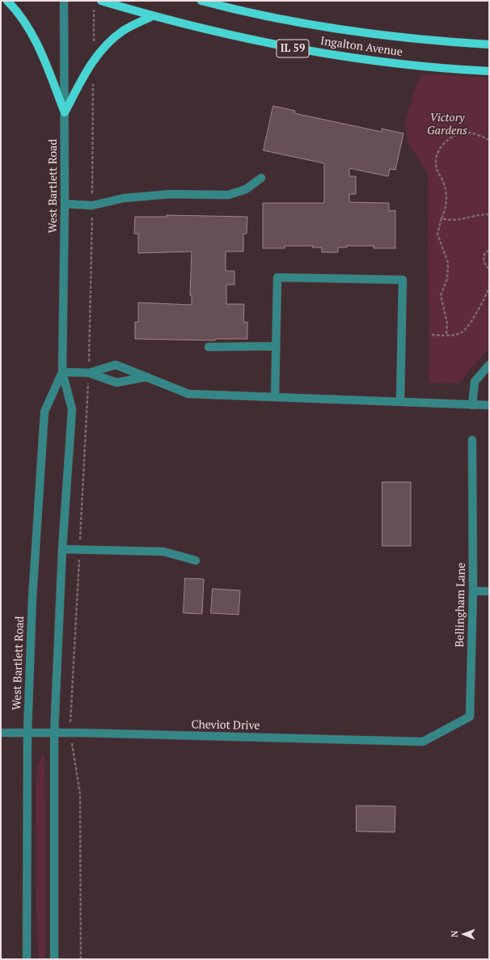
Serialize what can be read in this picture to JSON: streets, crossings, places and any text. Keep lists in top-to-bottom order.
{
  "streets": {
    "main road": ["Ingalton Avenue", "IL 59"],
    "street": ["West Bartlett Road", "Bellingham Lane", "Cheviot Drive"]
  },
  "crossings": [
    ["West Bartlett Road", "Cheviot Drive"],
    ["Bellingham Lane", "Cheviot Drive"]
  ],
  "parks": ["Victory Gardens"],
  "north": "left"
}
